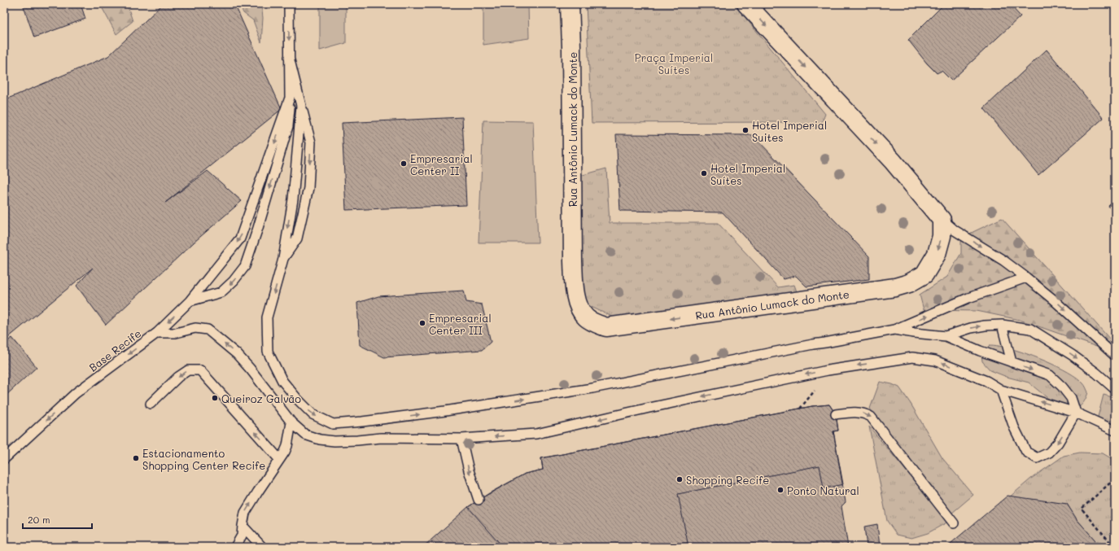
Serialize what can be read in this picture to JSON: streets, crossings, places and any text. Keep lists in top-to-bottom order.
{
  "streets": {
    "street": ["Rua Antônio Lumack do Monte"],
    "lane": ["Base Recife"]
  },
  "one_way": ["Base Recife"],
  "parks": ["Praça Imperial Suítes"],
  "places": [
    "Hotel Imperial Suites",
    "Empresarial Center II",
    "Hotel Imperial Suítes",
    "Empresarial Center III",
    "Queiroz Galvão",
    "Estacionamento Shopping Center Recife",
    "Shopping Recife",
    "Ponto Natural"
  ],
  "scale_bar": "20 m"
}
